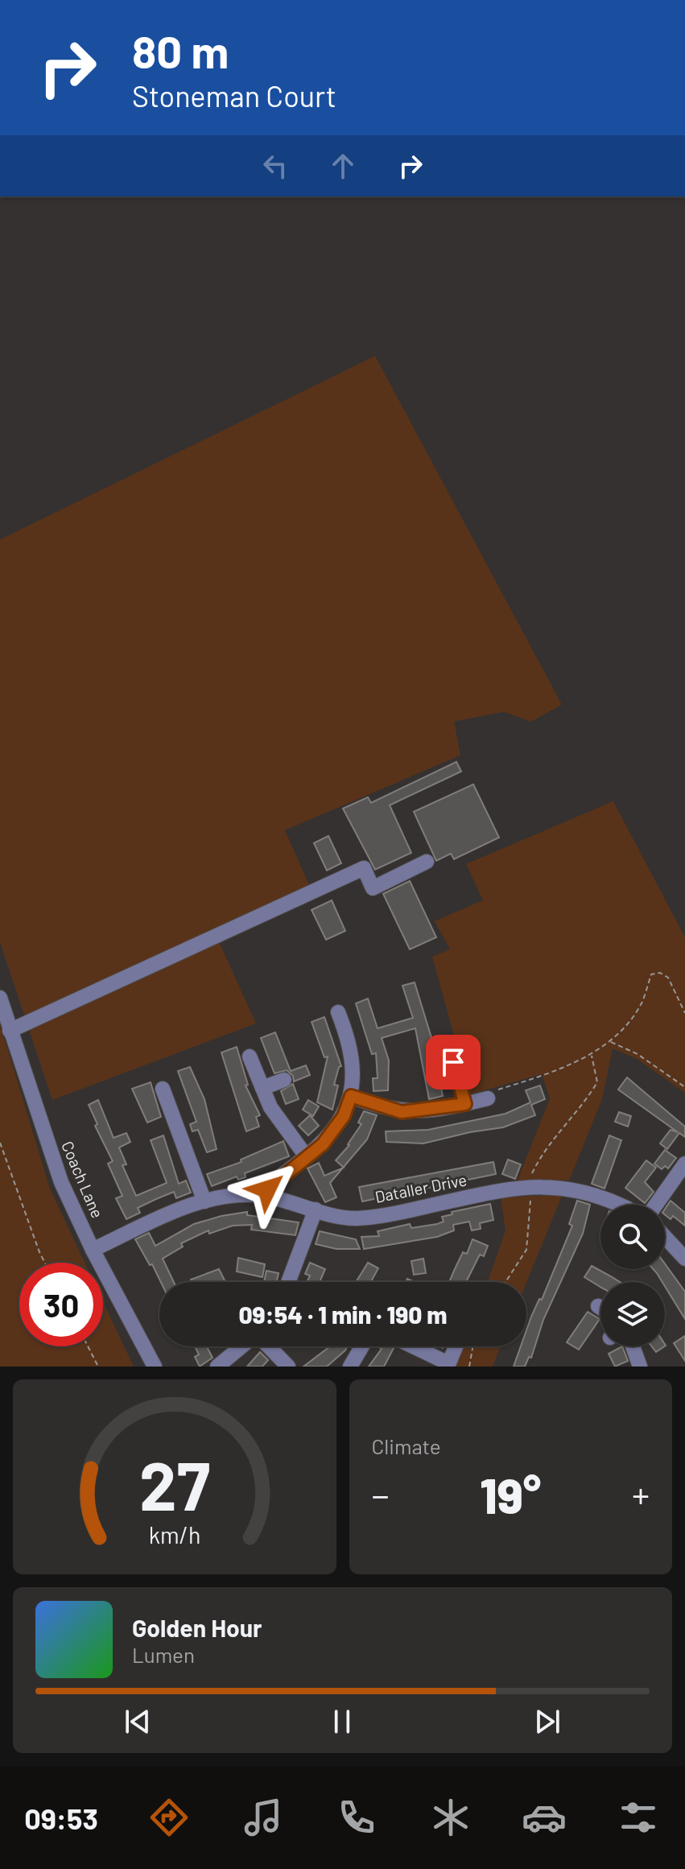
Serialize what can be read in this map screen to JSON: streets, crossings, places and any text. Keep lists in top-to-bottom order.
{
  "streets": {
    "street": ["Coach Lane", "Dataller Drive"]
  },
  "crossings": [
    ["Coach Lane", "Dataller Drive"]
  ],
  "page": {
    "turn": ["80 m", "Stoneman Court"],
    "limit": "30",
    "trip": "09:54 · 1 min · 190 m",
    "tile": "Climate",
    "heat": ["−", "19°", "+"],
    "song": ["Golden Hour", "Lumen"],
    "tabs": "09:53",
    "gauge": ["27", "km/h"]
  }
}
